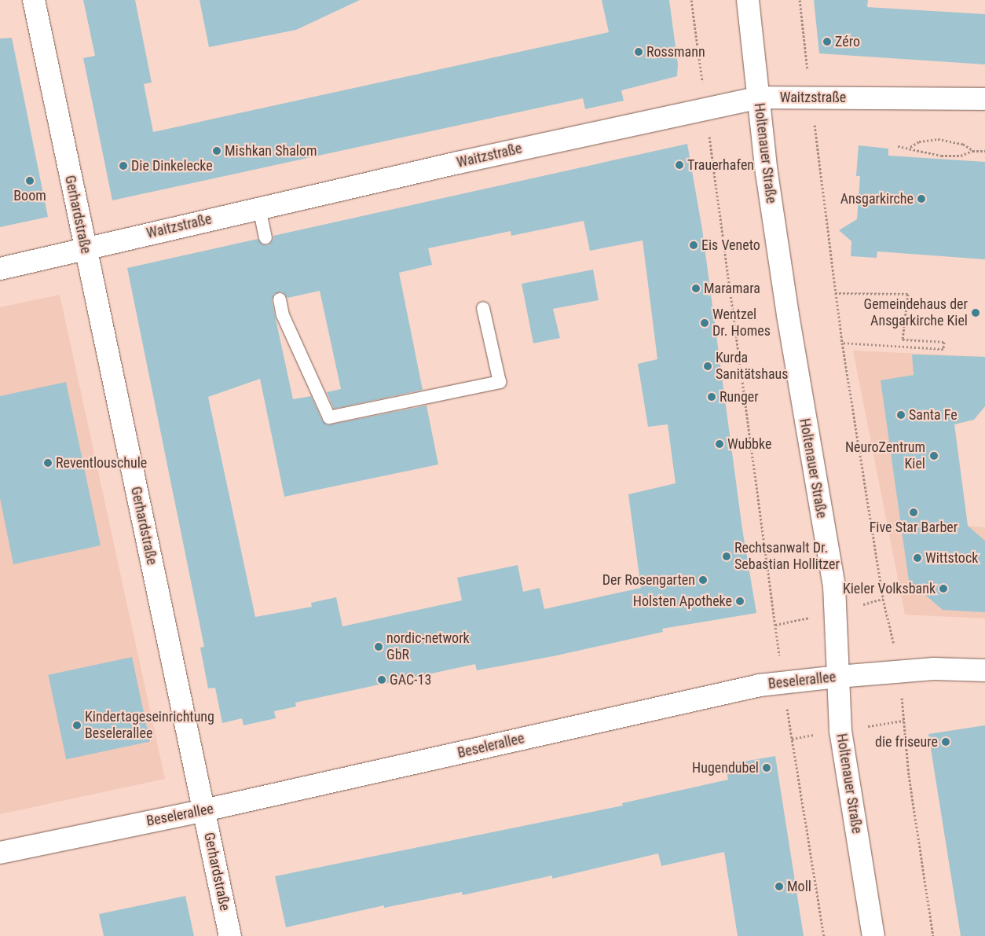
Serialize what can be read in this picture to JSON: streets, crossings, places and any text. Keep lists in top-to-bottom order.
{
  "streets": {
    "street": [
      "Waitzstraße",
      "Holtenauer Straße",
      "Gerhardstraße",
      "Beselerallee"
    ]
  },
  "crossings": [
    ["Waitzstraße", "Holtenauer Straße"],
    ["Waitzstraße", "Gerhardstraße"],
    ["Holtenauer Straße", "Beselerallee"],
    ["Gerhardstraße", "Beselerallee"]
  ],
  "places": [
    "Zéro",
    "Rossmann",
    "Mishkan Shalom",
    "Trauerhafen",
    "Die Dinkelecke",
    "Boom",
    "Ansgarkirche",
    "Eis Veneto",
    "Maramara",
    "Gemeindehaus der Ansgarkirche Kiel",
    "Wentzel Dr. Homes",
    "Kurda Sanitätshaus",
    "Runger",
    "Santa Fe",
    "Wubbke",
    "NeuroZentrum Kiel",
    "Reventlouschule",
    "Five Star Barber",
    "Rechtsanwalt Dr. Sebastian Hollitzer",
    "Wittstock",
    "Der Rosengarten",
    "Kieler Volksbank",
    "Holsten Apotheke",
    "nordic-network GbR",
    "GAC-13",
    "Kindertageseinrichtung Beselerallee",
    "die friseure",
    "Hugendubel",
    "Moll"
  ]
}
